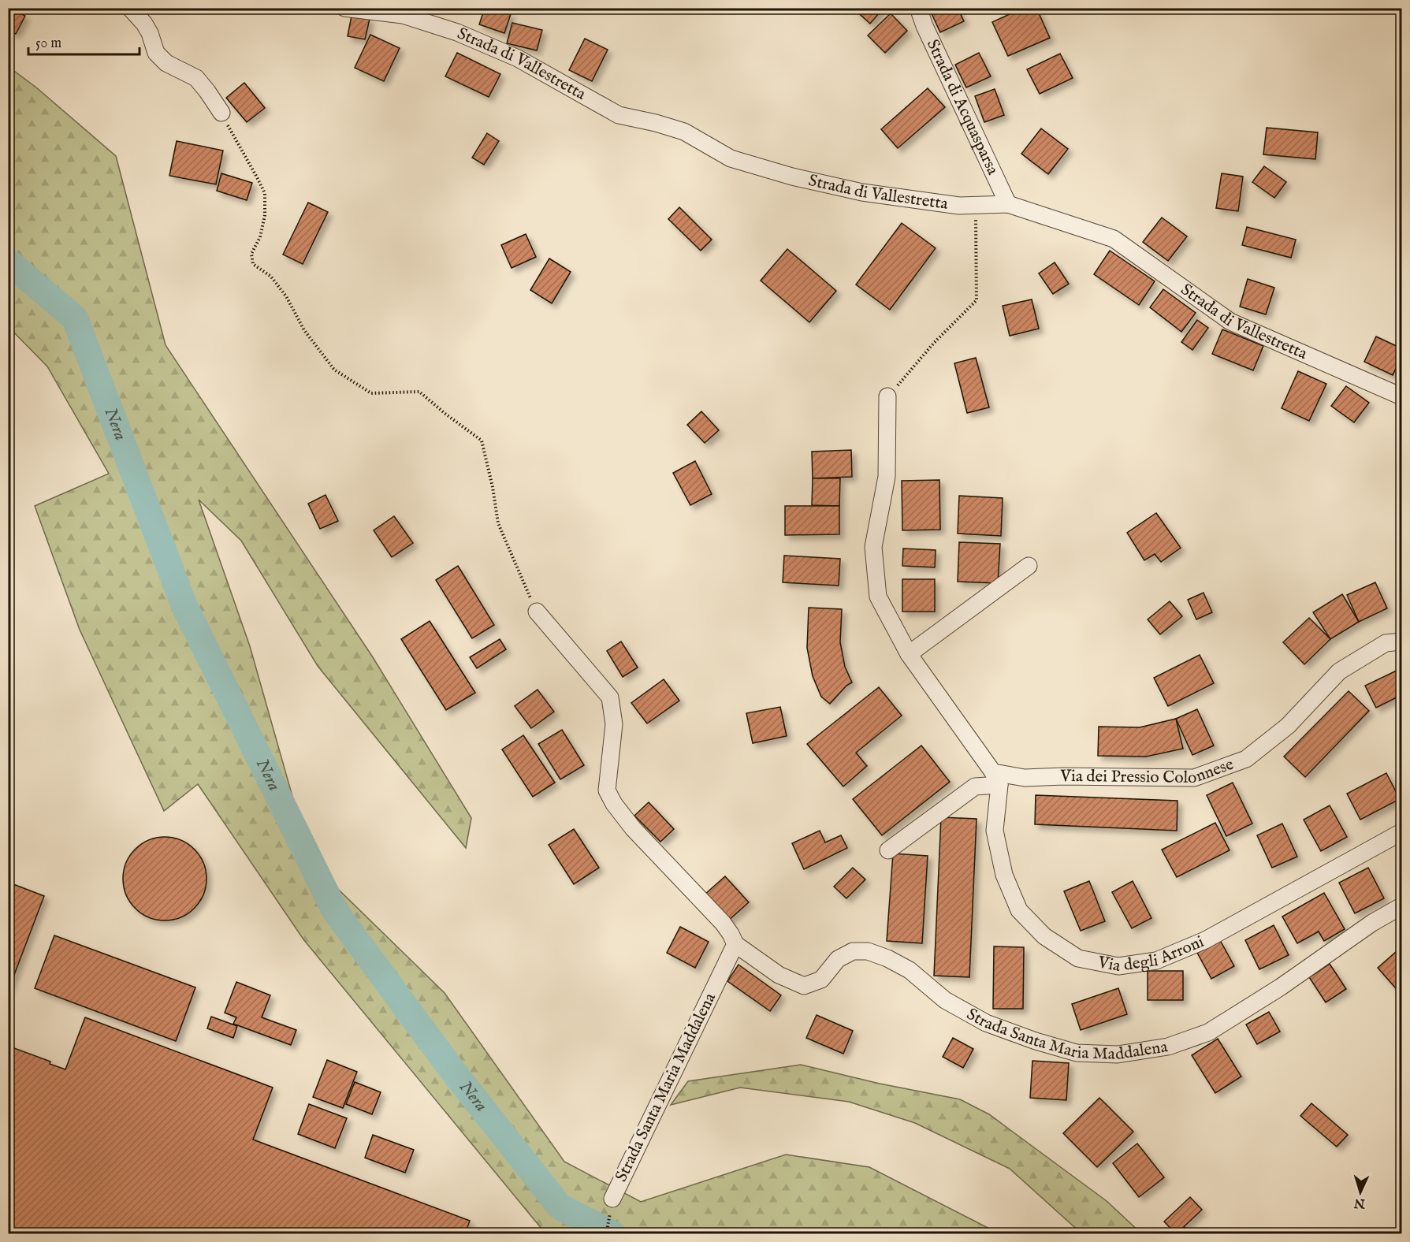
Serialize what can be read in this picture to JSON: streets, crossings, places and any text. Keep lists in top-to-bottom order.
{
  "streets": {
    "street": [
      "Strada di Vallestretta",
      "Strada di Acquasparsa",
      "Via dei Pressio Colonnese",
      "Via degli Arroni",
      "Strada Santa Maria Maddalena"
    ]
  },
  "crossings": [
    ["Strada di Vallestretta", "Strada di Acquasparsa"],
    ["Via dei Pressio Colonnese", "Via degli Arroni"]
  ],
  "water": ["Nera"],
  "scale_bar": "50 m",
  "north": "bottom"
}
